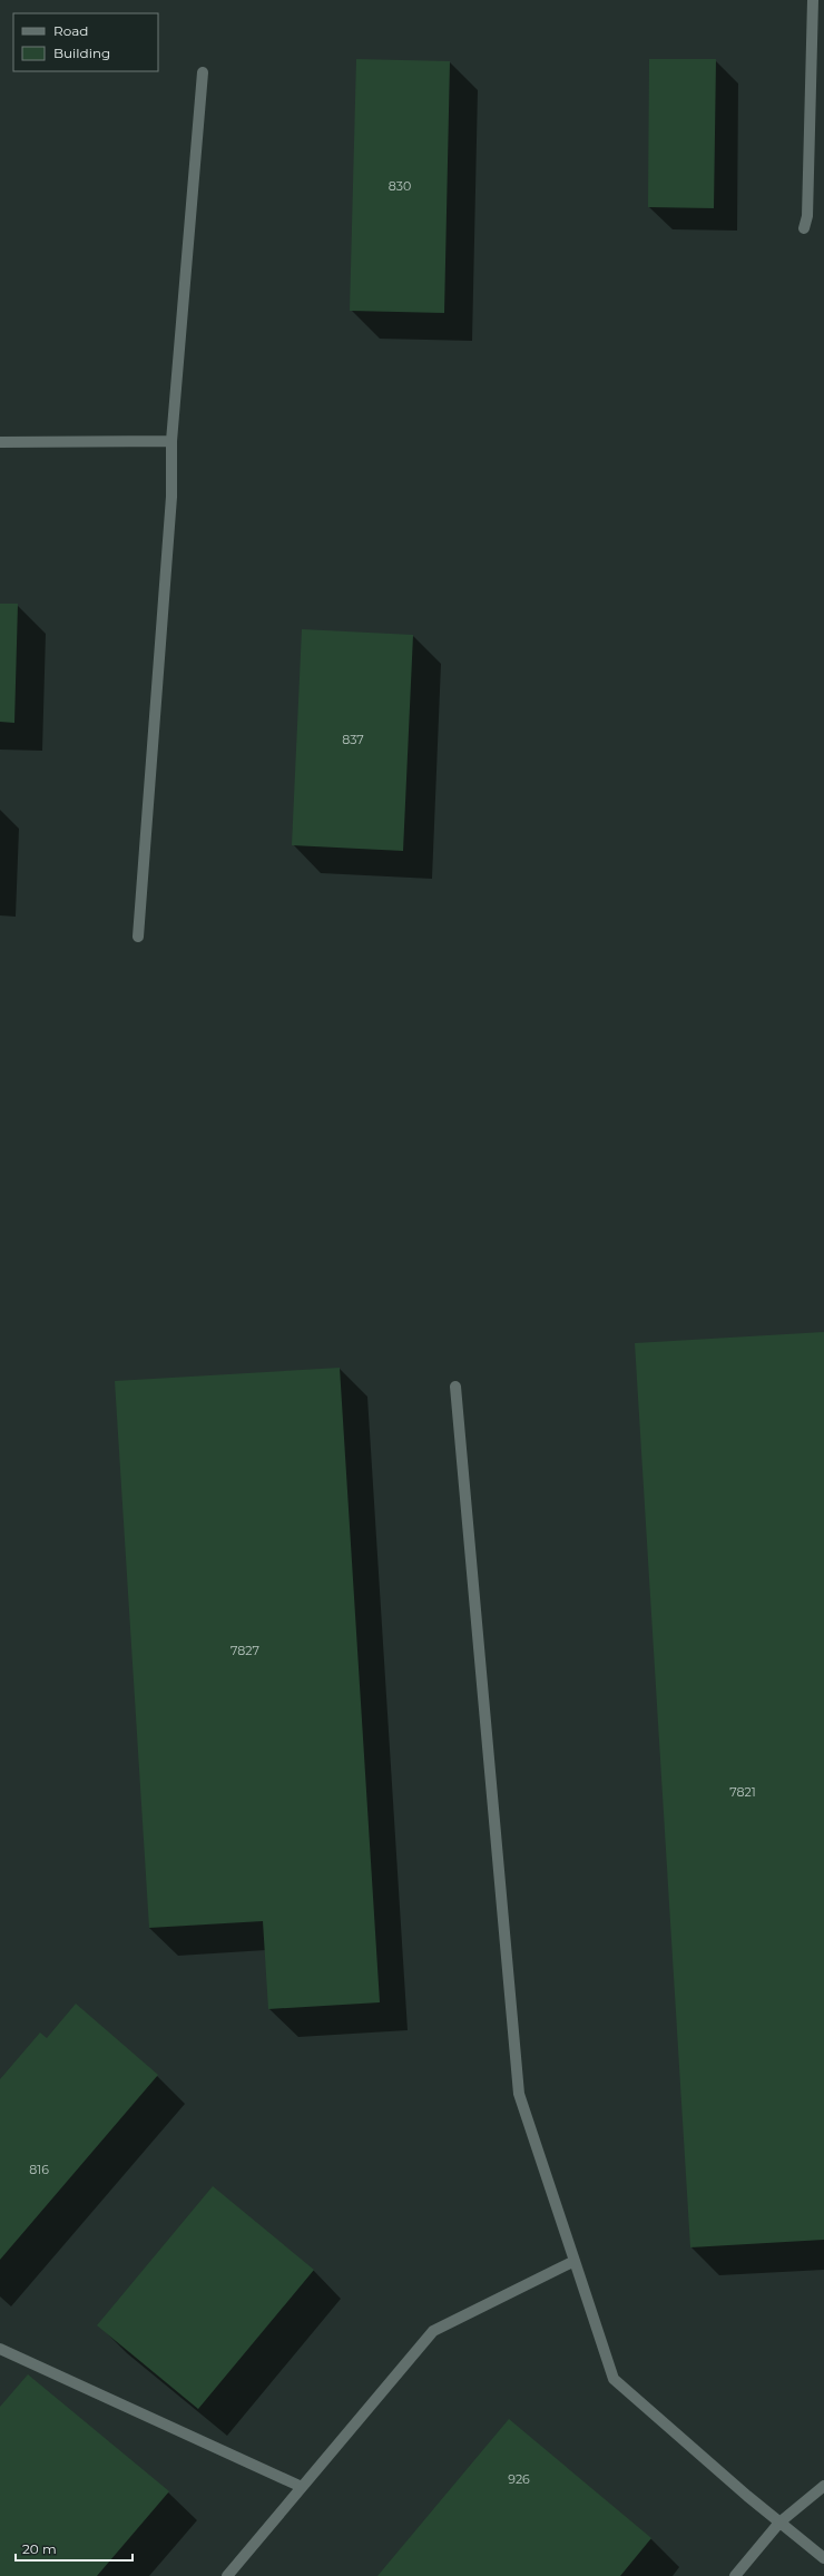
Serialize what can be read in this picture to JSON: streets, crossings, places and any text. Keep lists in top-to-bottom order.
{
  "house_numbers": [
    "830",
    "837",
    "7827",
    "7821",
    "816",
    "926"
  ],
  "legend": ["Road", "Building"],
  "scale_bar": "20 m"
}
